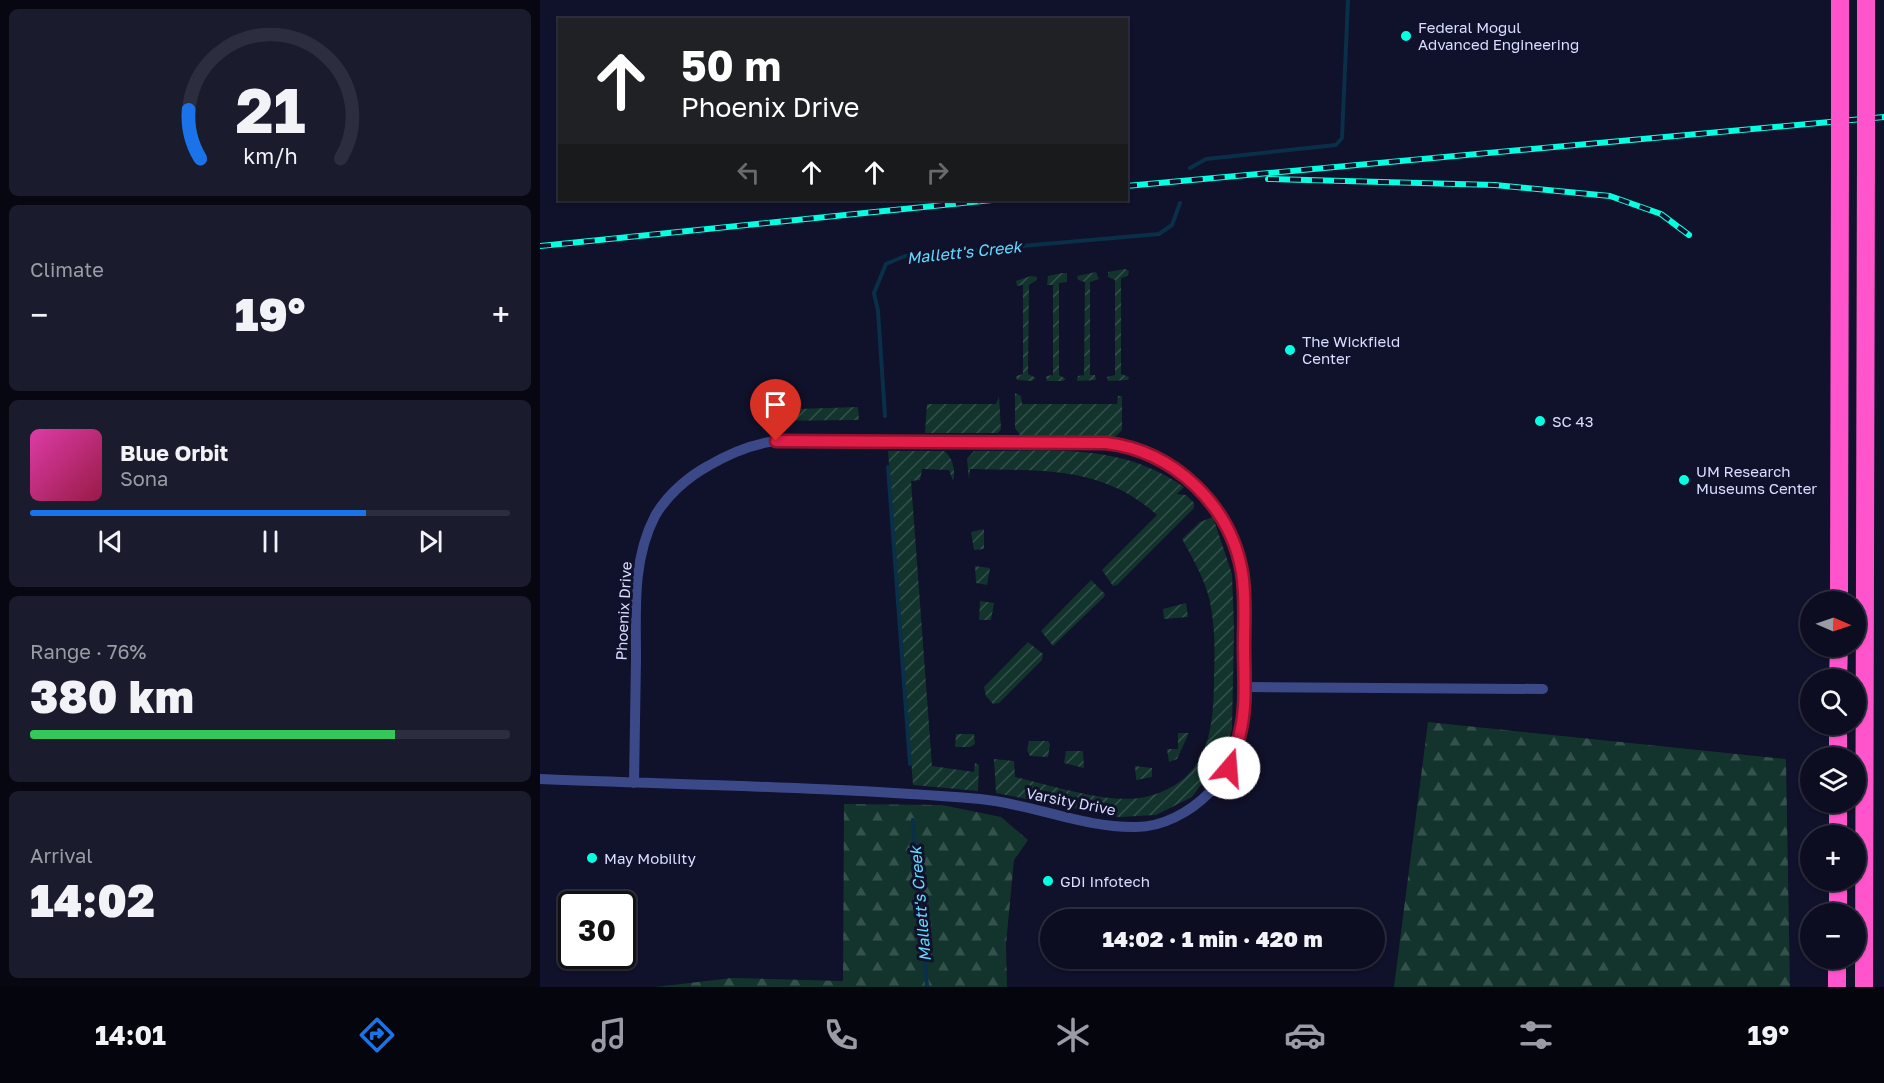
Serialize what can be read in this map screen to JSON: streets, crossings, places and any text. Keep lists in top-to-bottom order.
{
  "streets": {
    "street": ["Phoenix Drive", "Varsity Drive"]
  },
  "crossings": [
    ["Phoenix Drive", "Varsity Drive"]
  ],
  "water": ["Mallett's Creek"],
  "places": [
    "Federal Mogul Advanced Engineering",
    "The Wickfield Center",
    "SC 43",
    "UM Research Museums Center",
    "May Mobility",
    "GDI Infotech"
  ],
  "north": "right",
  "page": {
    "turn": ["50 m", "Phoenix Drive"],
    "tile": [
      "Climate",
      ["Range · 76%", "380 km"],
      ["Arrival", "14:02"]
    ],
    "heat": ["−", "19°", "+"],
    "song": ["Blue Orbit", "Sona"],
    "map_buttons": ["+", "−"],
    "limit": "30",
    "trip": "14:02 · 1 min · 420 m",
    "tabs": ["14:01", "19°"],
    "gauge": ["21", "km/h"]
  }
}
